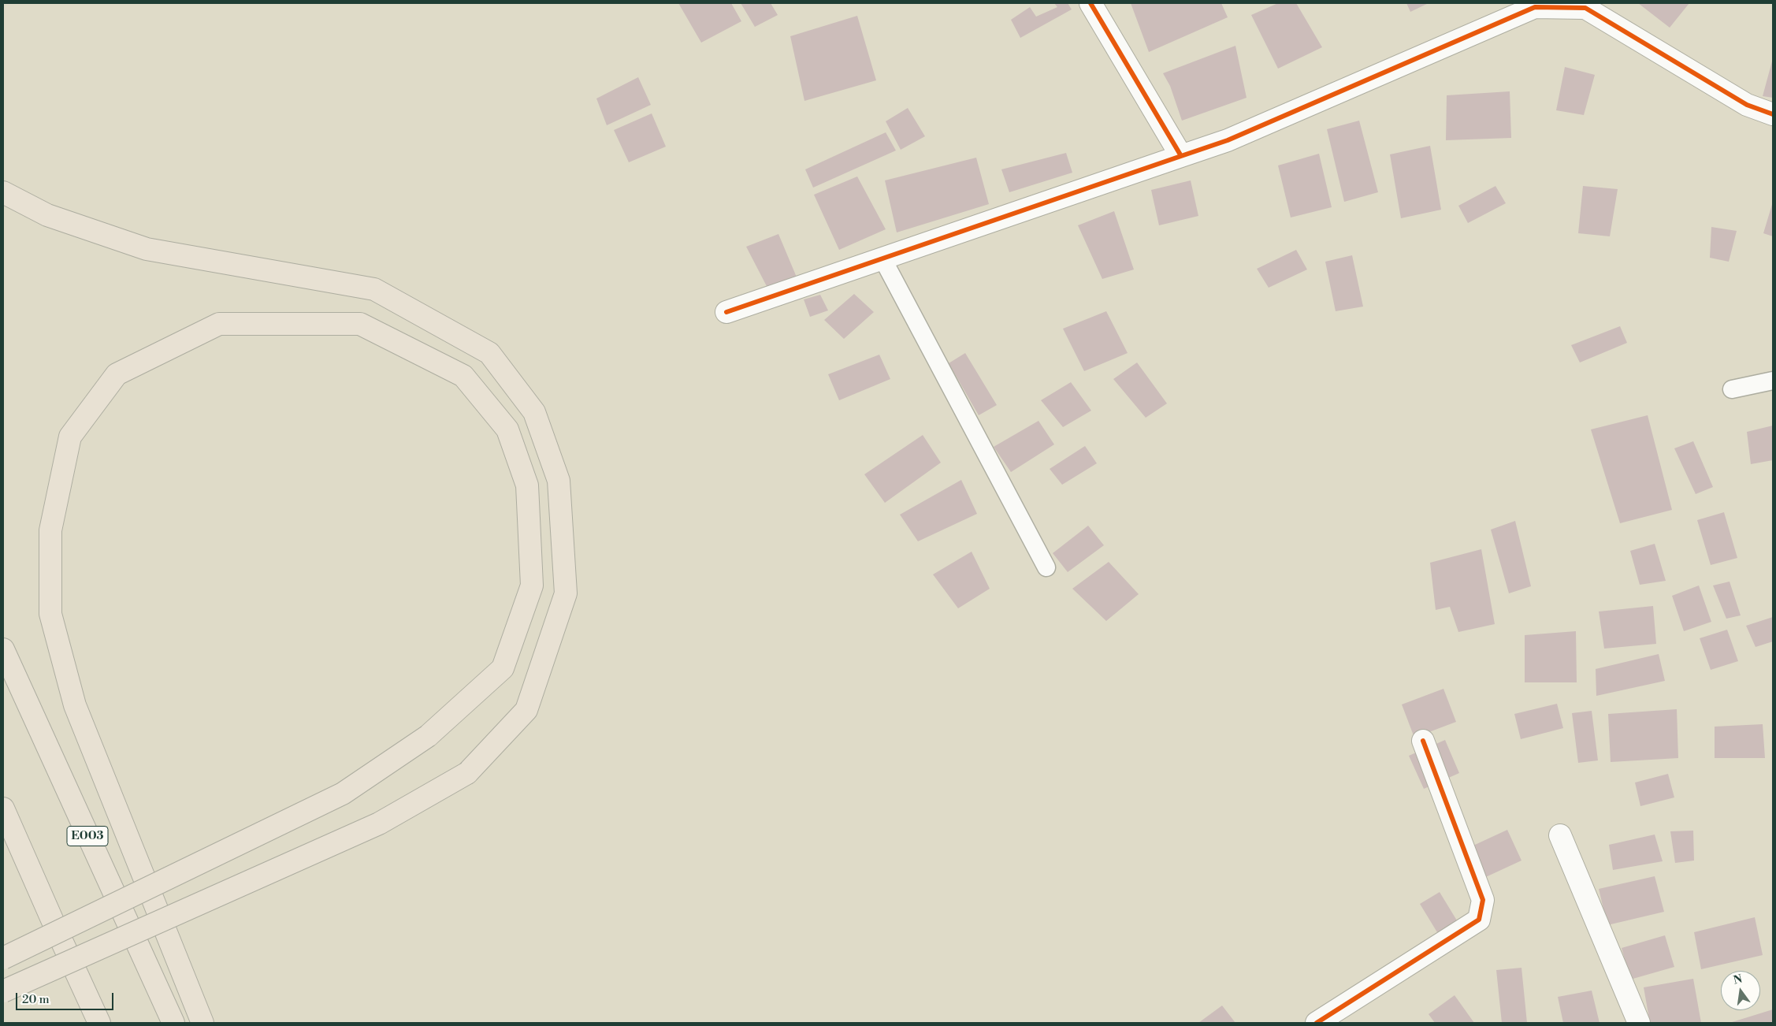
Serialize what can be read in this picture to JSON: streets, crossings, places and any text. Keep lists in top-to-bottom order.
{
  "streets": {
    "highway": ["E003"]
  },
  "scale_bar": "20 m",
  "north": "top"
}
